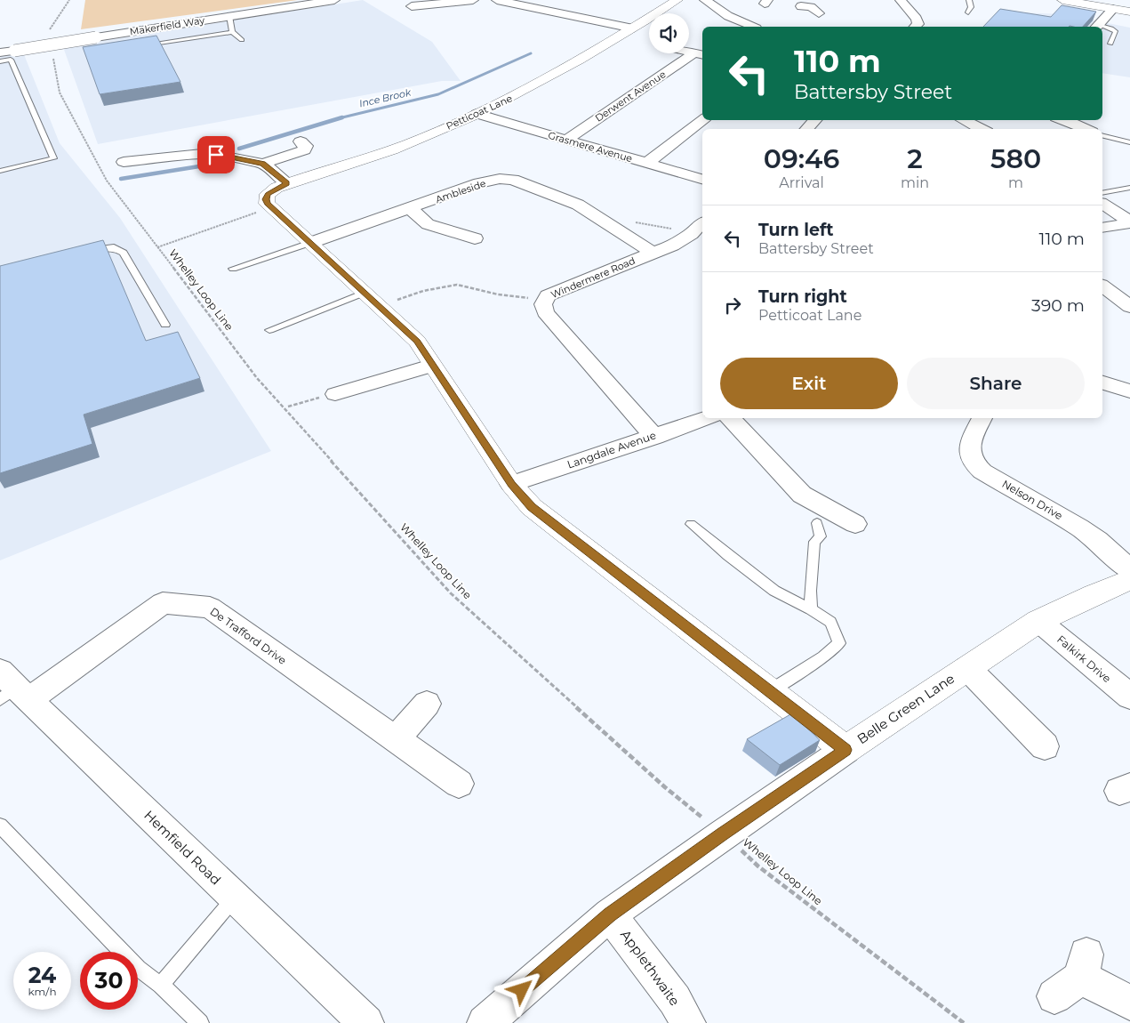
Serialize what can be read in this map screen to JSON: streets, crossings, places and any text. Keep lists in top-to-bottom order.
{
  "streets": {
    "main road": ["Petticoat Lane", "Belle Green Lane"],
    "street": [
      "Makerfield Way",
      "Derwent Avenue",
      "Grasmere Avenue",
      "Ambleside",
      "Windermere Road",
      "Langdale Avenue",
      "Nelson Drive",
      "De Trafford Drive",
      "Falkirk Drive",
      "Hemfield Road",
      "Applethwaite"
    ],
    "path": ["Whelley Loop Line"]
  },
  "crossings": [
    ["Derwent Avenue", "Grasmere Avenue"],
    ["Petticoat Lane", "Grasmere Avenue"],
    ["Ambleside", "Windermere Road"],
    ["Windermere Road", "Langdale Avenue"],
    ["Whelley Loop Line", "Belle Green Lane"],
    ["De Trafford Drive", "Hemfield Road"],
    ["Falkirk Drive", "Belle Green Lane"],
    ["Belle Green Lane", "Applethwaite"]
  ],
  "water": ["Ince Brook"],
  "page": {
    "turn": ["110 m", "Battersby Street"],
    "eta": [
      "09:46",
      "Arrival",
      "2",
      "min",
      "580",
      "m"
    ],
    "list": [
      {
        "name": "Turn left",
        "note": "Battersby Street",
        "value": "110 m"
      },
      {
        "name": "Turn right",
        "note": "Petticoat Lane",
        "value": "390 m"
      }
    ],
    "buttons": ["Exit", "Share"],
    "speed": "24 km/h",
    "limit": "30"
  }
}
